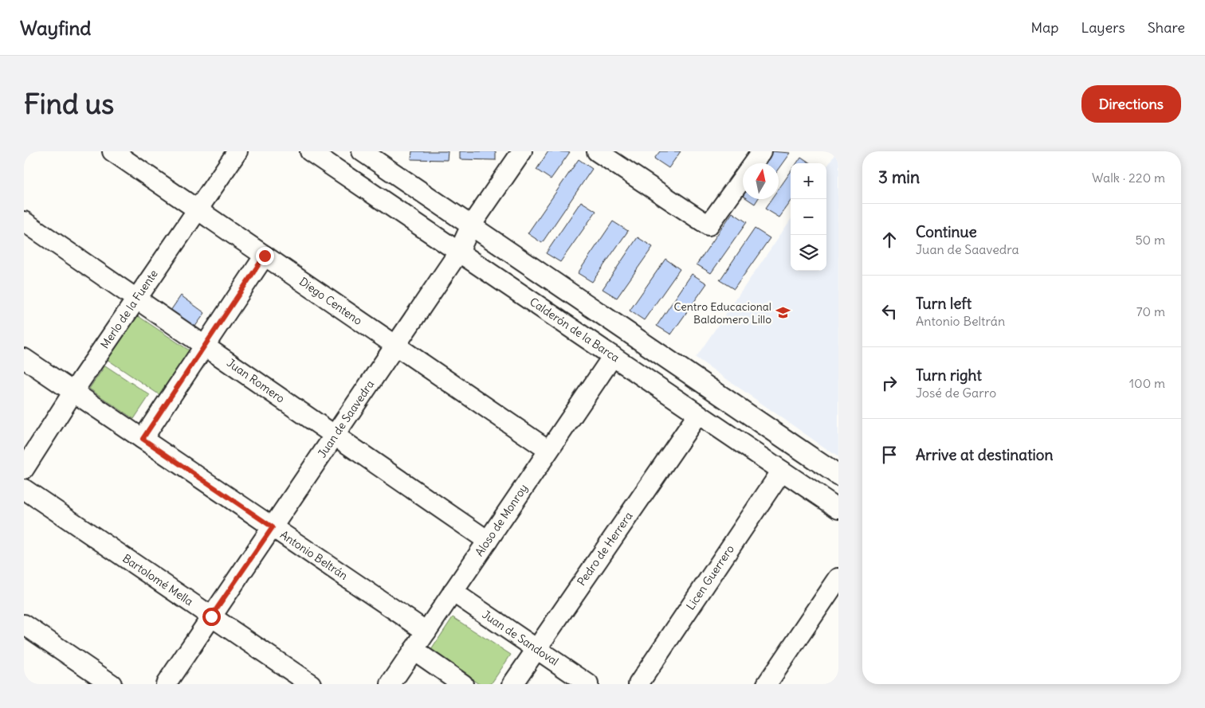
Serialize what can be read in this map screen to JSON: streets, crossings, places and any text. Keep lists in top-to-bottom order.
{
  "streets": {
    "street": [
      "Diego Centeno",
      "Merlo de la Fuente",
      "Calderón de la Barca",
      "Juan Romero",
      "Juan de Saavedra",
      "Aloso de Monroy",
      "Pedro de Herrera",
      "Antonio Beltrán",
      "Licen Guerrero",
      "Bartolomé Mella",
      "Juan de Sandoval"
    ]
  },
  "crossings": [
    ["Diego Centeno", "Merlo de la Fuente"],
    ["Diego Centeno", "Juan de Saavedra"],
    ["Diego Centeno", "Aloso de Monroy"],
    ["Merlo de la Fuente", "Juan Romero"],
    ["Merlo de la Fuente", "Antonio Beltrán"],
    ["Calderón de la Barca", "Juan de Saavedra"],
    ["Calderón de la Barca", "Aloso de Monroy"],
    ["Calderón de la Barca", "Pedro de Herrera"],
    ["Calderón de la Barca", "Licen Guerrero"],
    ["Juan Romero", "Juan de Saavedra"],
    ["Juan Romero", "Aloso de Monroy"],
    ["Juan de Saavedra", "Antonio Beltrán"],
    ["Juan de Saavedra", "Bartolomé Mella"],
    ["Aloso de Monroy", "Antonio Beltrán"],
    ["Aloso de Monroy", "Juan de Sandoval"],
    ["Pedro de Herrera", "Juan de Sandoval"]
  ],
  "places": {
    "school or university": ["Centro Educacional Baldomero Lillo"]
  },
  "north": "top",
  "page": {
    "header": "Wayfind",
    "nav": ["Map", "Layers", "Share"],
    "buttons": "Directions",
    "title": "Find us",
    "heading": ["3 min", "Walk · 220 m"],
    "map_buttons": ["+", "−"],
    "list": [
      ["Continue", "Juan de Saavedra", "50 m"],
      ["Turn left", "Antonio Beltrán", "70 m"],
      ["Turn right", "José de Garro", "100 m"],
      "Arrive at destination"
    ]
  }
}
